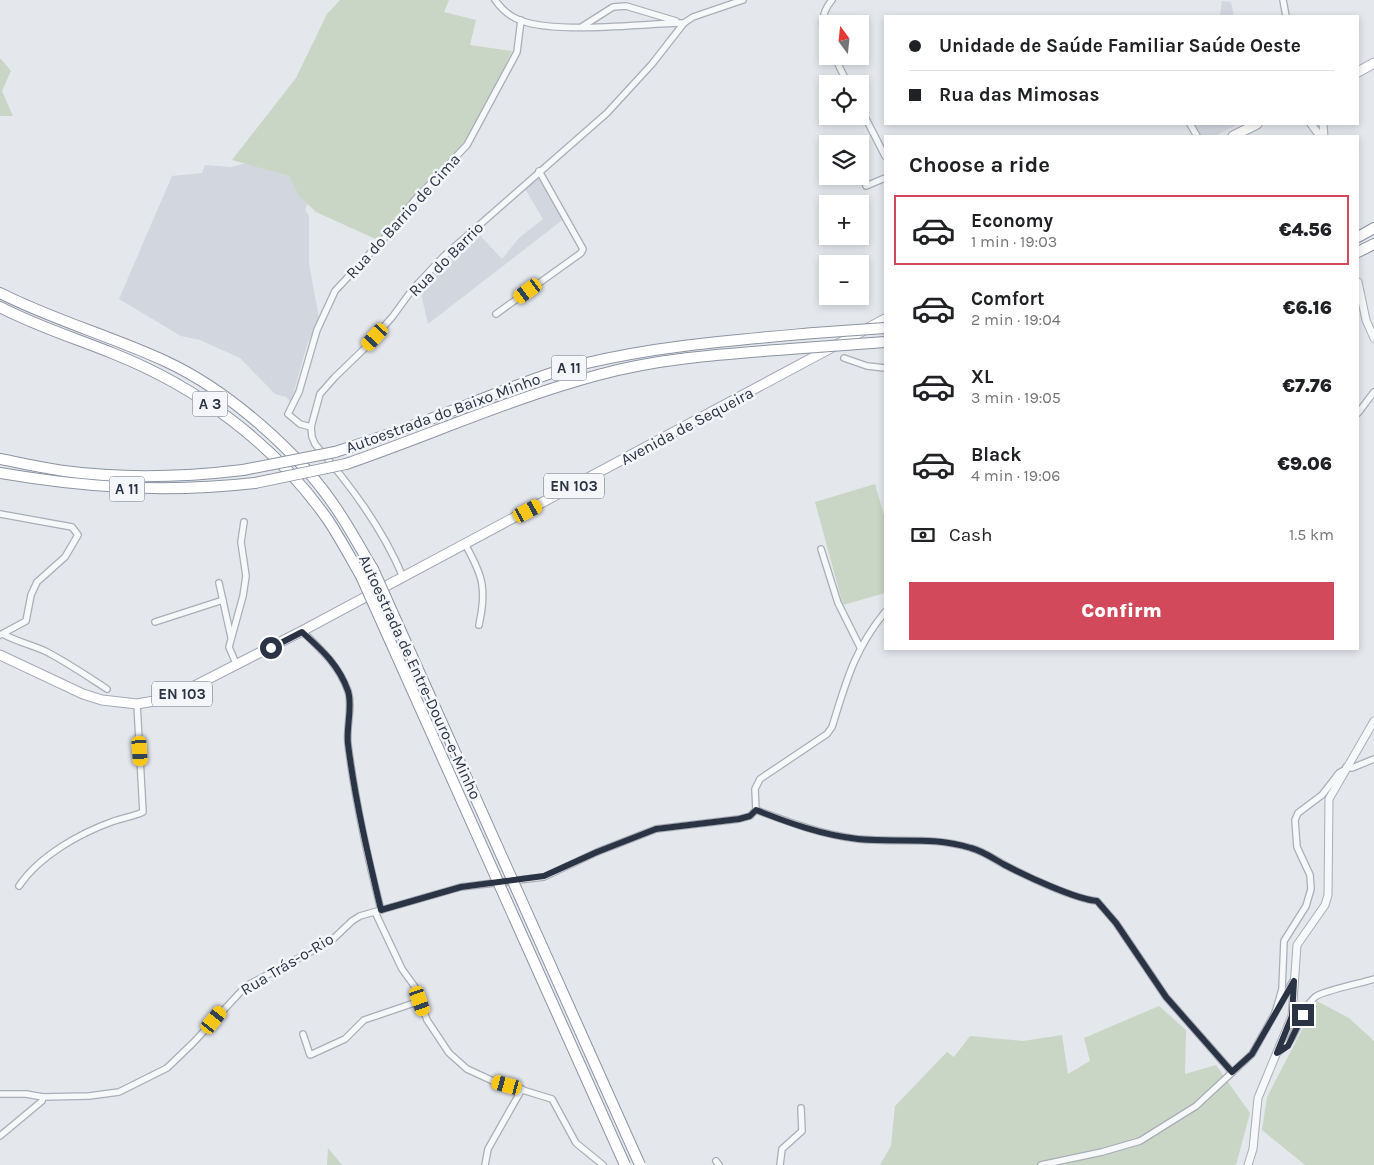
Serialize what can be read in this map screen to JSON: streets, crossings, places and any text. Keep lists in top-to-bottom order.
{
  "streets": {
    "highway": [
      "A 11",
      "A 3",
      "Autoestrada do Baixo Minho",
      "Autoestrada de Entre-Douro-e-Minho"
    ],
    "main road": ["Avenida de Sequeira", "EN 103"],
    "street": ["Rua do Barrio de Cima", "Rua do Barrio", "Rua Trás-o-Rio"]
  },
  "crossings": [
    ["Rua do Barrio de Cima", "Rua do Barrio"]
  ],
  "north": "top",
  "page": {
    "map_buttons": ["+", "−"],
    "banner": ["Unidade de Saúde Familiar Saúde Oeste", "Rua das Mimosas"],
    "heading": "Choose a ride",
    "list": [
      {
        "name": "Economy",
        "note": "1 min · 19:03",
        "value": "€4.56"
      },
      {
        "name": "Comfort",
        "note": "2 min · 19:04",
        "value": "€6.16"
      },
      {
        "name": "XL",
        "note": "3 min · 19:05",
        "value": "€7.76"
      },
      {
        "name": "Black",
        "note": "4 min · 19:06",
        "value": "€9.06"
      }
    ],
    "pay": ["Cash", "1.5 km"],
    "buttons": "Confirm"
  }
}
